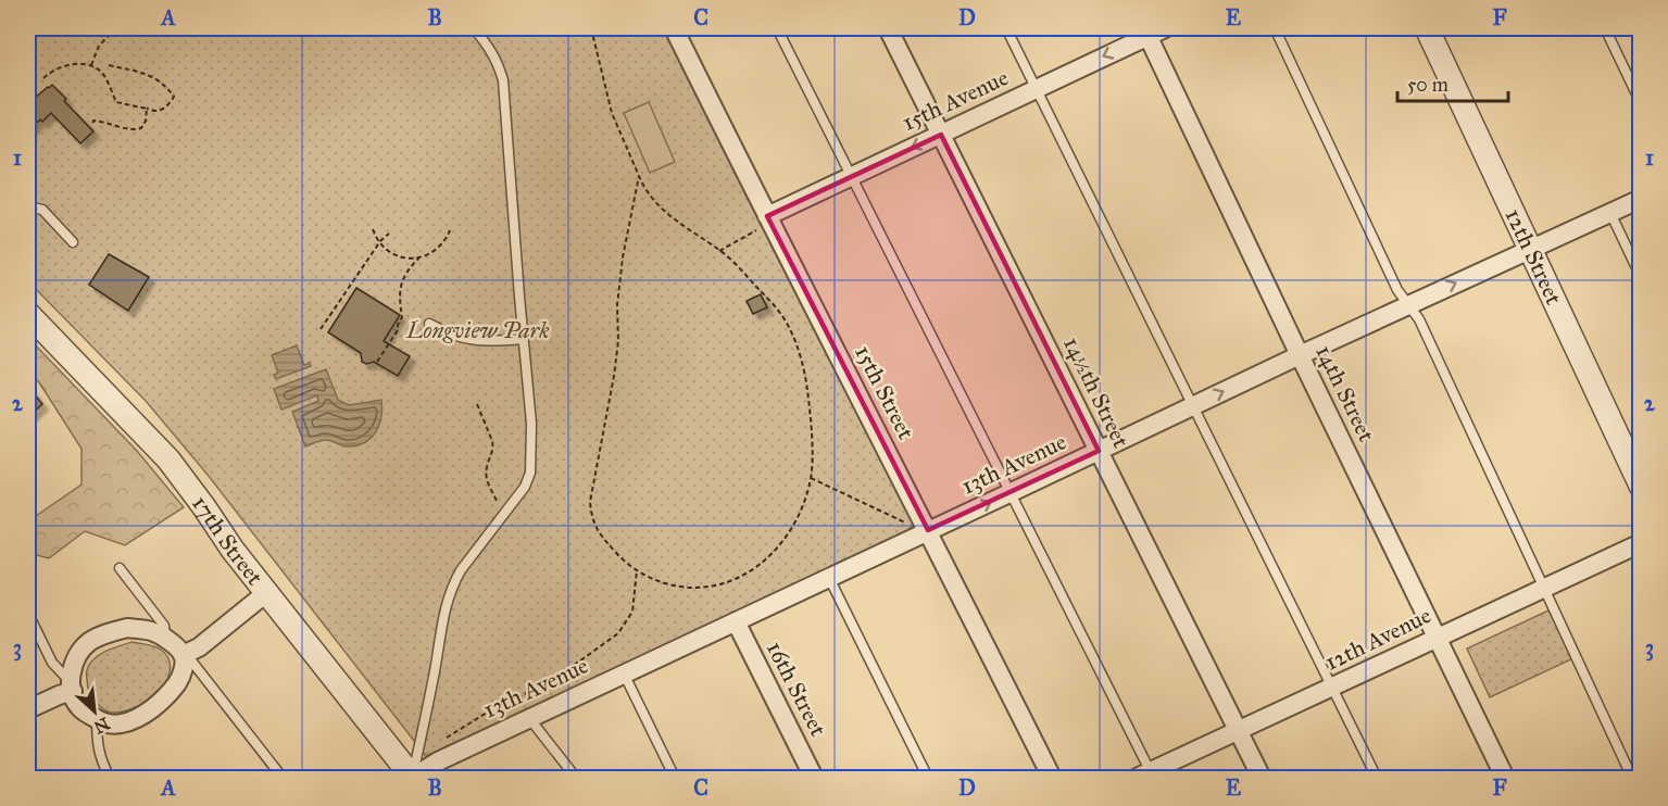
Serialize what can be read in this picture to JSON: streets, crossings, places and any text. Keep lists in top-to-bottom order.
{
  "streets": {
    "street": [
      "15th Avenue",
      "12th Street",
      "15th Street",
      "14½th Street",
      "14th Street",
      "13th Avenue",
      "17th Street",
      "12th Avenue",
      "16th Street"
    ]
  },
  "crossings": [
    ["15th Avenue", "15th Street"],
    ["15th Avenue", "14½th Street"],
    ["15th Avenue", "14th Street"],
    ["12th Street", "13th Avenue"],
    ["15th Street", "13th Avenue"],
    ["14½th Street", "13th Avenue"],
    ["14½th Street", "12th Avenue"],
    ["14th Street", "13th Avenue"],
    ["14th Street", "12th Avenue"],
    ["13th Avenue", "17th Street"],
    ["13th Avenue", "16th Street"]
  ],
  "one_way": ["15th Avenue"],
  "parks": ["Longview Park"],
  "scale_bar": "50 m",
  "north": "bottom right",
  "grid": {
    "columns": [
      "A",
      "B",
      "C",
      "D",
      "E",
      "F"
    ],
    "rows": ["1", "2", "3"]
  }
}
